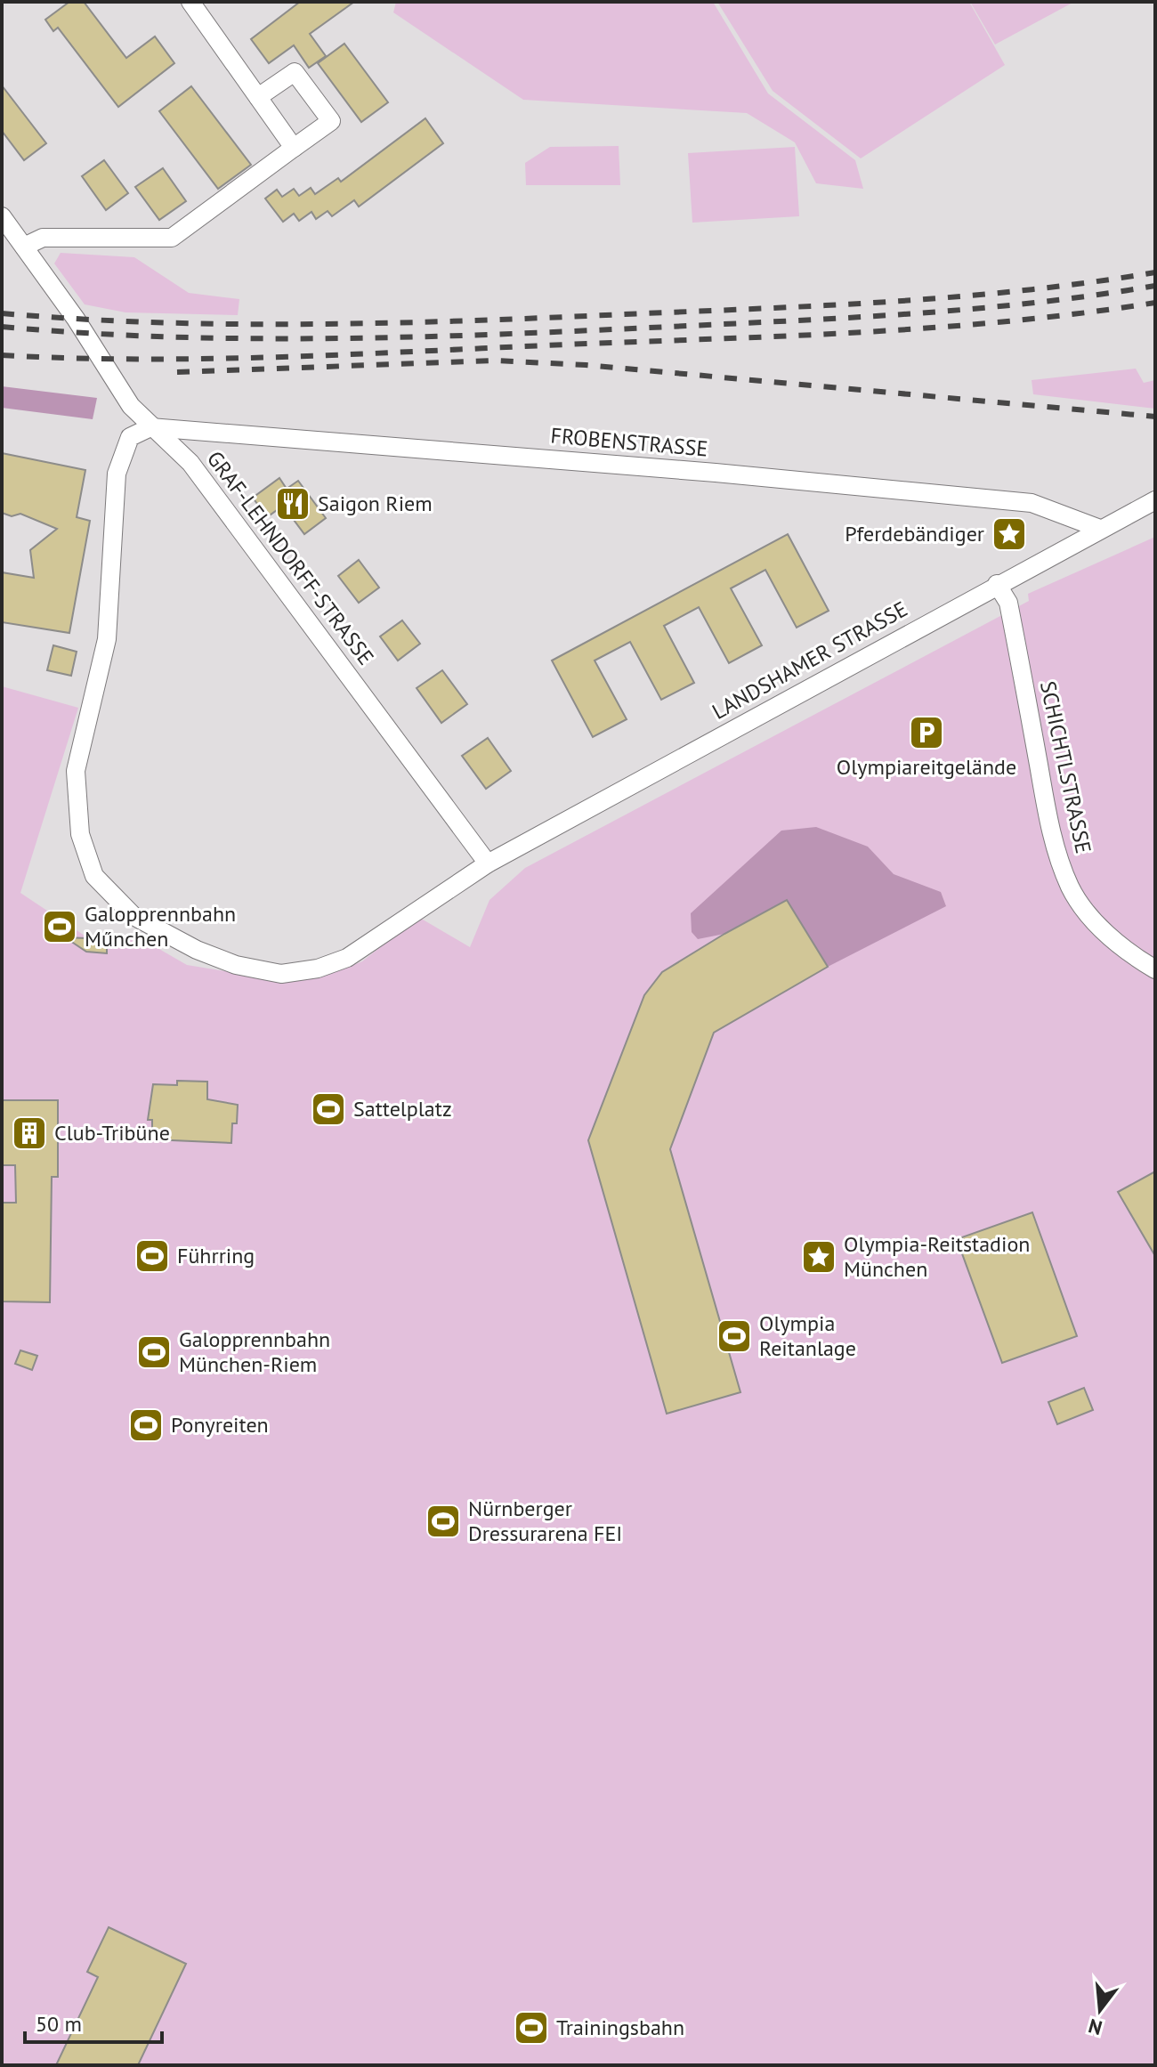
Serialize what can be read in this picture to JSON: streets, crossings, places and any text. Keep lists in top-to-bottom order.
{
  "streets": {
    "street": [
      "FROBENSTRASSE",
      "GRAF-LEHNDORFF-STRASSE",
      "LANDSHAMER STRASSE",
      "SCHICHTLSTRASSE"
    ]
  },
  "crossings": [
    ["FROBENSTRASSE", "GRAF-LEHNDORFF-STRASSE"],
    ["FROBENSTRASSE", "LANDSHAMER STRASSE"],
    ["GRAF-LEHNDORFF-STRASSE", "LANDSHAMER STRASSE"],
    ["LANDSHAMER STRASSE", "SCHICHTLSTRASSE"]
  ],
  "places": {
    "restaurant": ["Saigon Riem"],
    "place": ["Pferdebändiger", "Olympia-Reitstadion München"],
    "parking": ["Olympiareitgelände"],
    "sports": [
      "Galopprennbahn Műnchen",
      "Sattelplatz",
      "Führring",
      "Olympia Reitanlage",
      "Galopprennbahn München-Riem",
      "Ponyreiten",
      "Nürnberger Dressurarena FEI",
      "Trainingsbahn"
    ],
    "building": ["Club-Tribüne"]
  },
  "scale_bar": "50 m",
  "north": "bottom"
}
